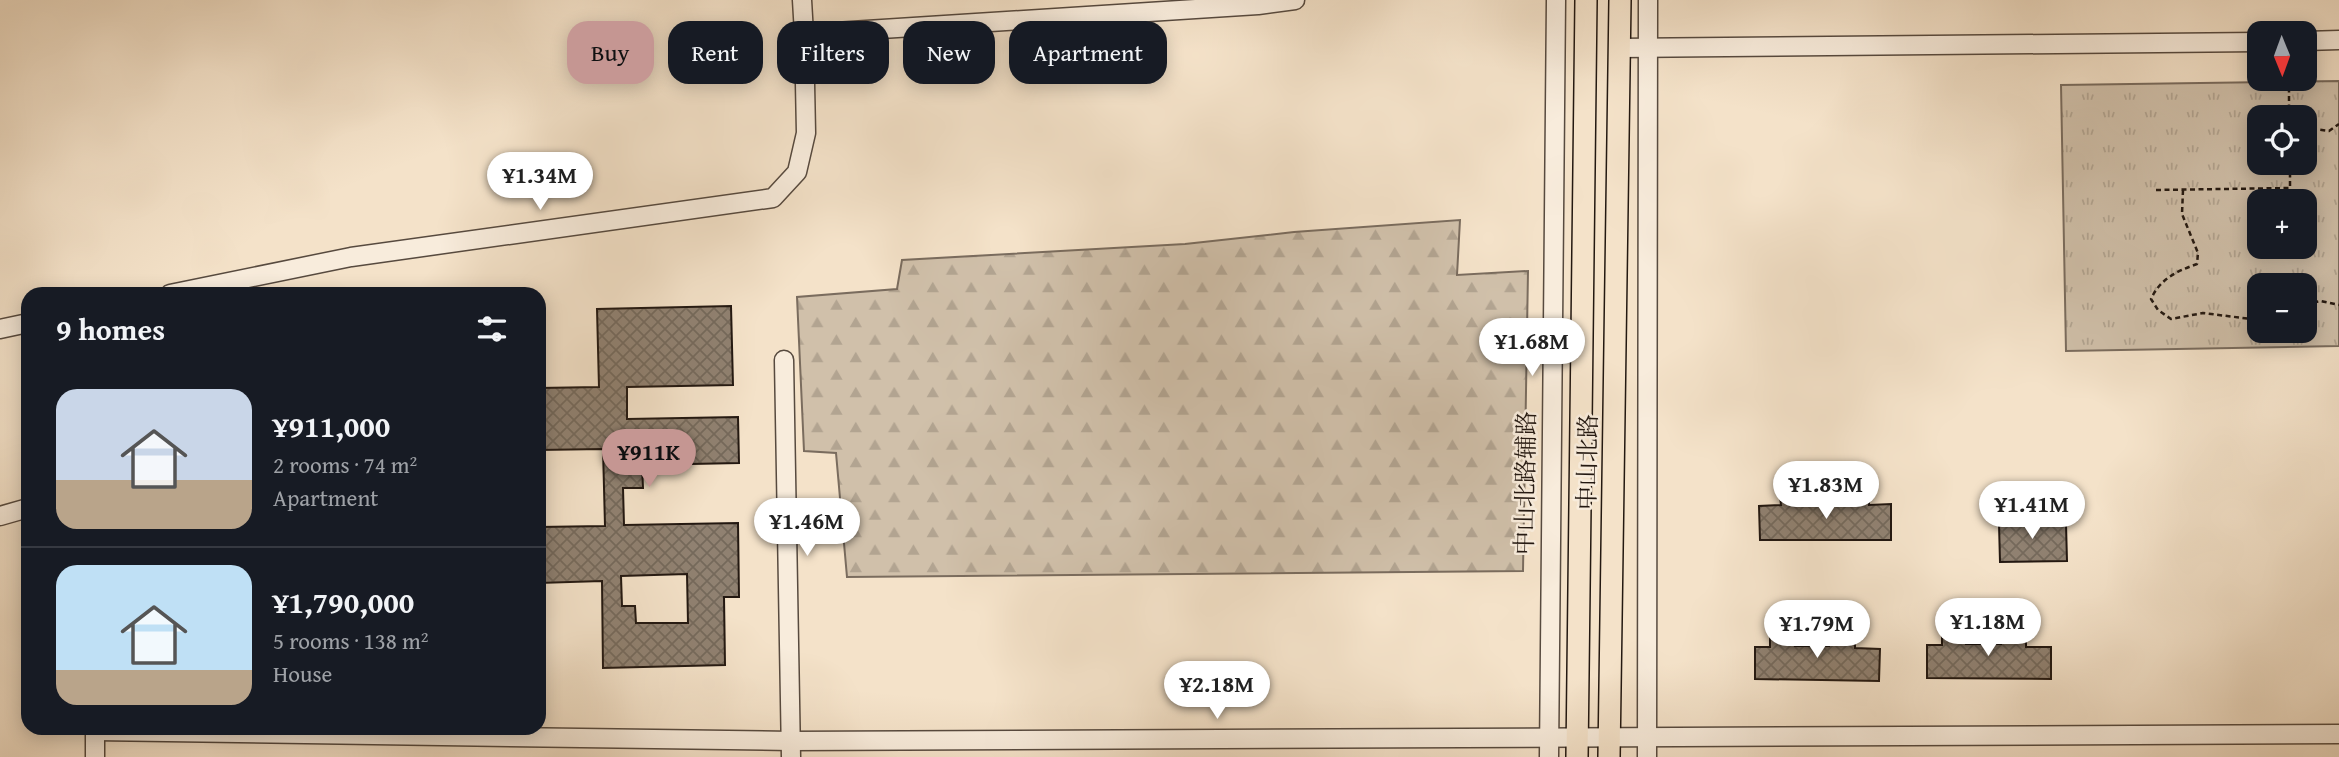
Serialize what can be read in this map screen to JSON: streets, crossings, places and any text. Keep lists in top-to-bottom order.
{
  "streets": {
    "main road": ["中山北路"],
    "street": ["中山北路辅路"]
  },
  "north": "bottom",
  "page": {
    "map_buttons": ["+", "−"],
    "chip": [
      "Buy",
      "Rent",
      "Filters",
      "New",
      "Apartment"
    ],
    "price": [
      "¥1.34M",
      "¥1.68M",
      "¥911K",
      "¥1.83M",
      "¥1.41M",
      "¥1.46M",
      "¥1.18M",
      "¥1.79M",
      "¥2.18M"
    ],
    "heading": "9 homes",
    "list": [
      {
        "name": "¥911,000",
        "note": "2 rooms · 74 m² · Apartment"
      },
      {
        "name": "¥1,790,000",
        "note": "5 rooms · 138 m² · House"
      }
    ]
  }
}
